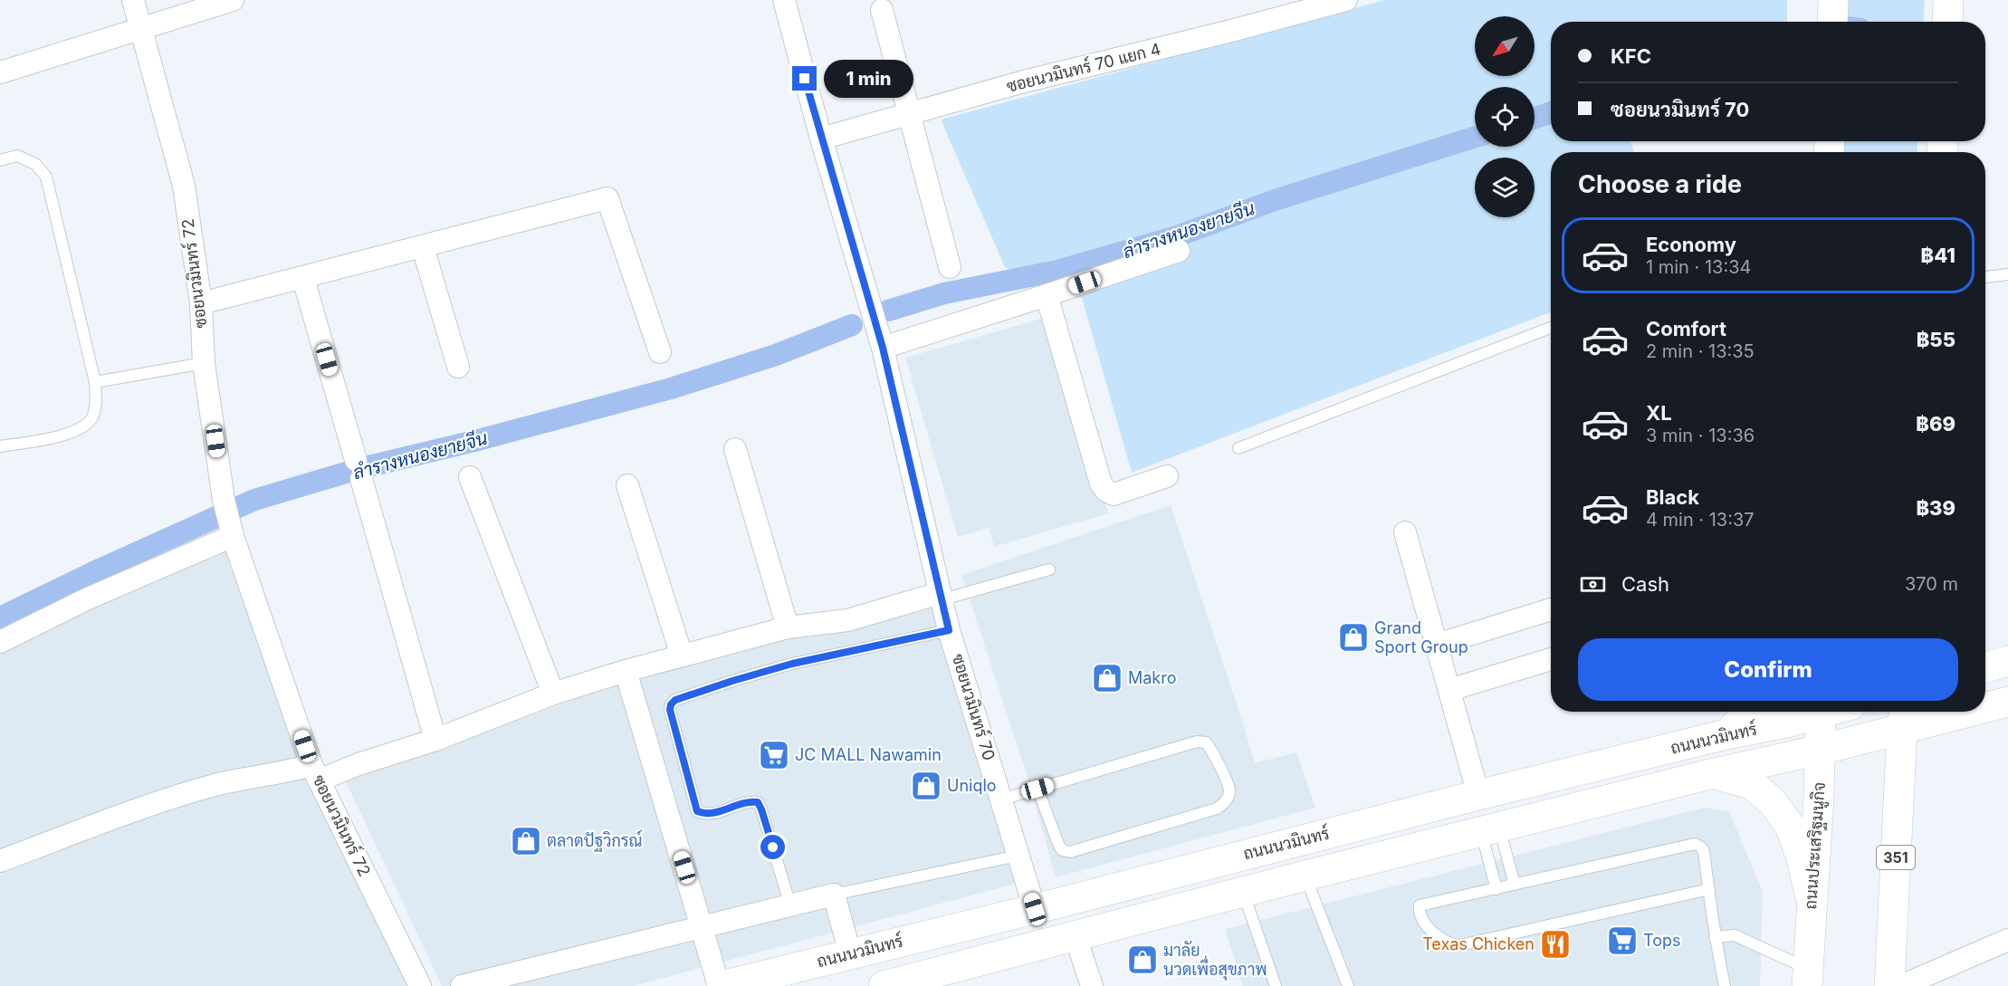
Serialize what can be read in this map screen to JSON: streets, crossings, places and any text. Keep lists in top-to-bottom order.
{
  "streets": {
    "main road": ["ถนนนวมินทร์", "ถนนประเสริฐมนูกิจ", "351"],
    "street": ["ซอยนวมินทร์ 70 แยก 4", "ซอยนวมินทร์ 72", "ซอยนวมินทร์ 70"]
  },
  "crossings": [
    ["ซอยนวมินทร์ 70 แยก 4", "ซอยนวมินทร์ 70"],
    ["ซอยนวมินทร์ 70", "ถนนนวมินทร์"],
    ["ถนนนวมินทร์", "ถนนประเสริฐมนูกิจ"],
    ["ถนนนวมินทร์", "351"]
  ],
  "water": ["ลำรางหนองยายจีน"],
  "places": {
    "shop": [
      "Grand Sport Group",
      "Makro",
      "Uniqlo",
      "ตลาดปัฐวิกรณ์",
      "มาลัย นวดเพื่อสุขภาพ"
    ],
    "supermarket": ["JC MALL Nawamin", "Tops"],
    "restaurant": ["Texas Chicken"]
  },
  "north": "bottom left",
  "page": {
    "banner": ["KFC", "ซอยนวมินทร์ 70"],
    "bubble": "1 min",
    "heading": "Choose a ride",
    "list": [
      {
        "name": "Economy",
        "note": "1 min · 13:34",
        "value": "฿41"
      },
      {
        "name": "Comfort",
        "note": "2 min · 13:35",
        "value": "฿55"
      },
      {
        "name": "XL",
        "note": "3 min · 13:36",
        "value": "฿69"
      },
      {
        "name": "Black",
        "note": "4 min · 13:37",
        "value": "฿39"
      }
    ],
    "pay": ["Cash", "370 m"],
    "buttons": "Confirm"
  }
}
